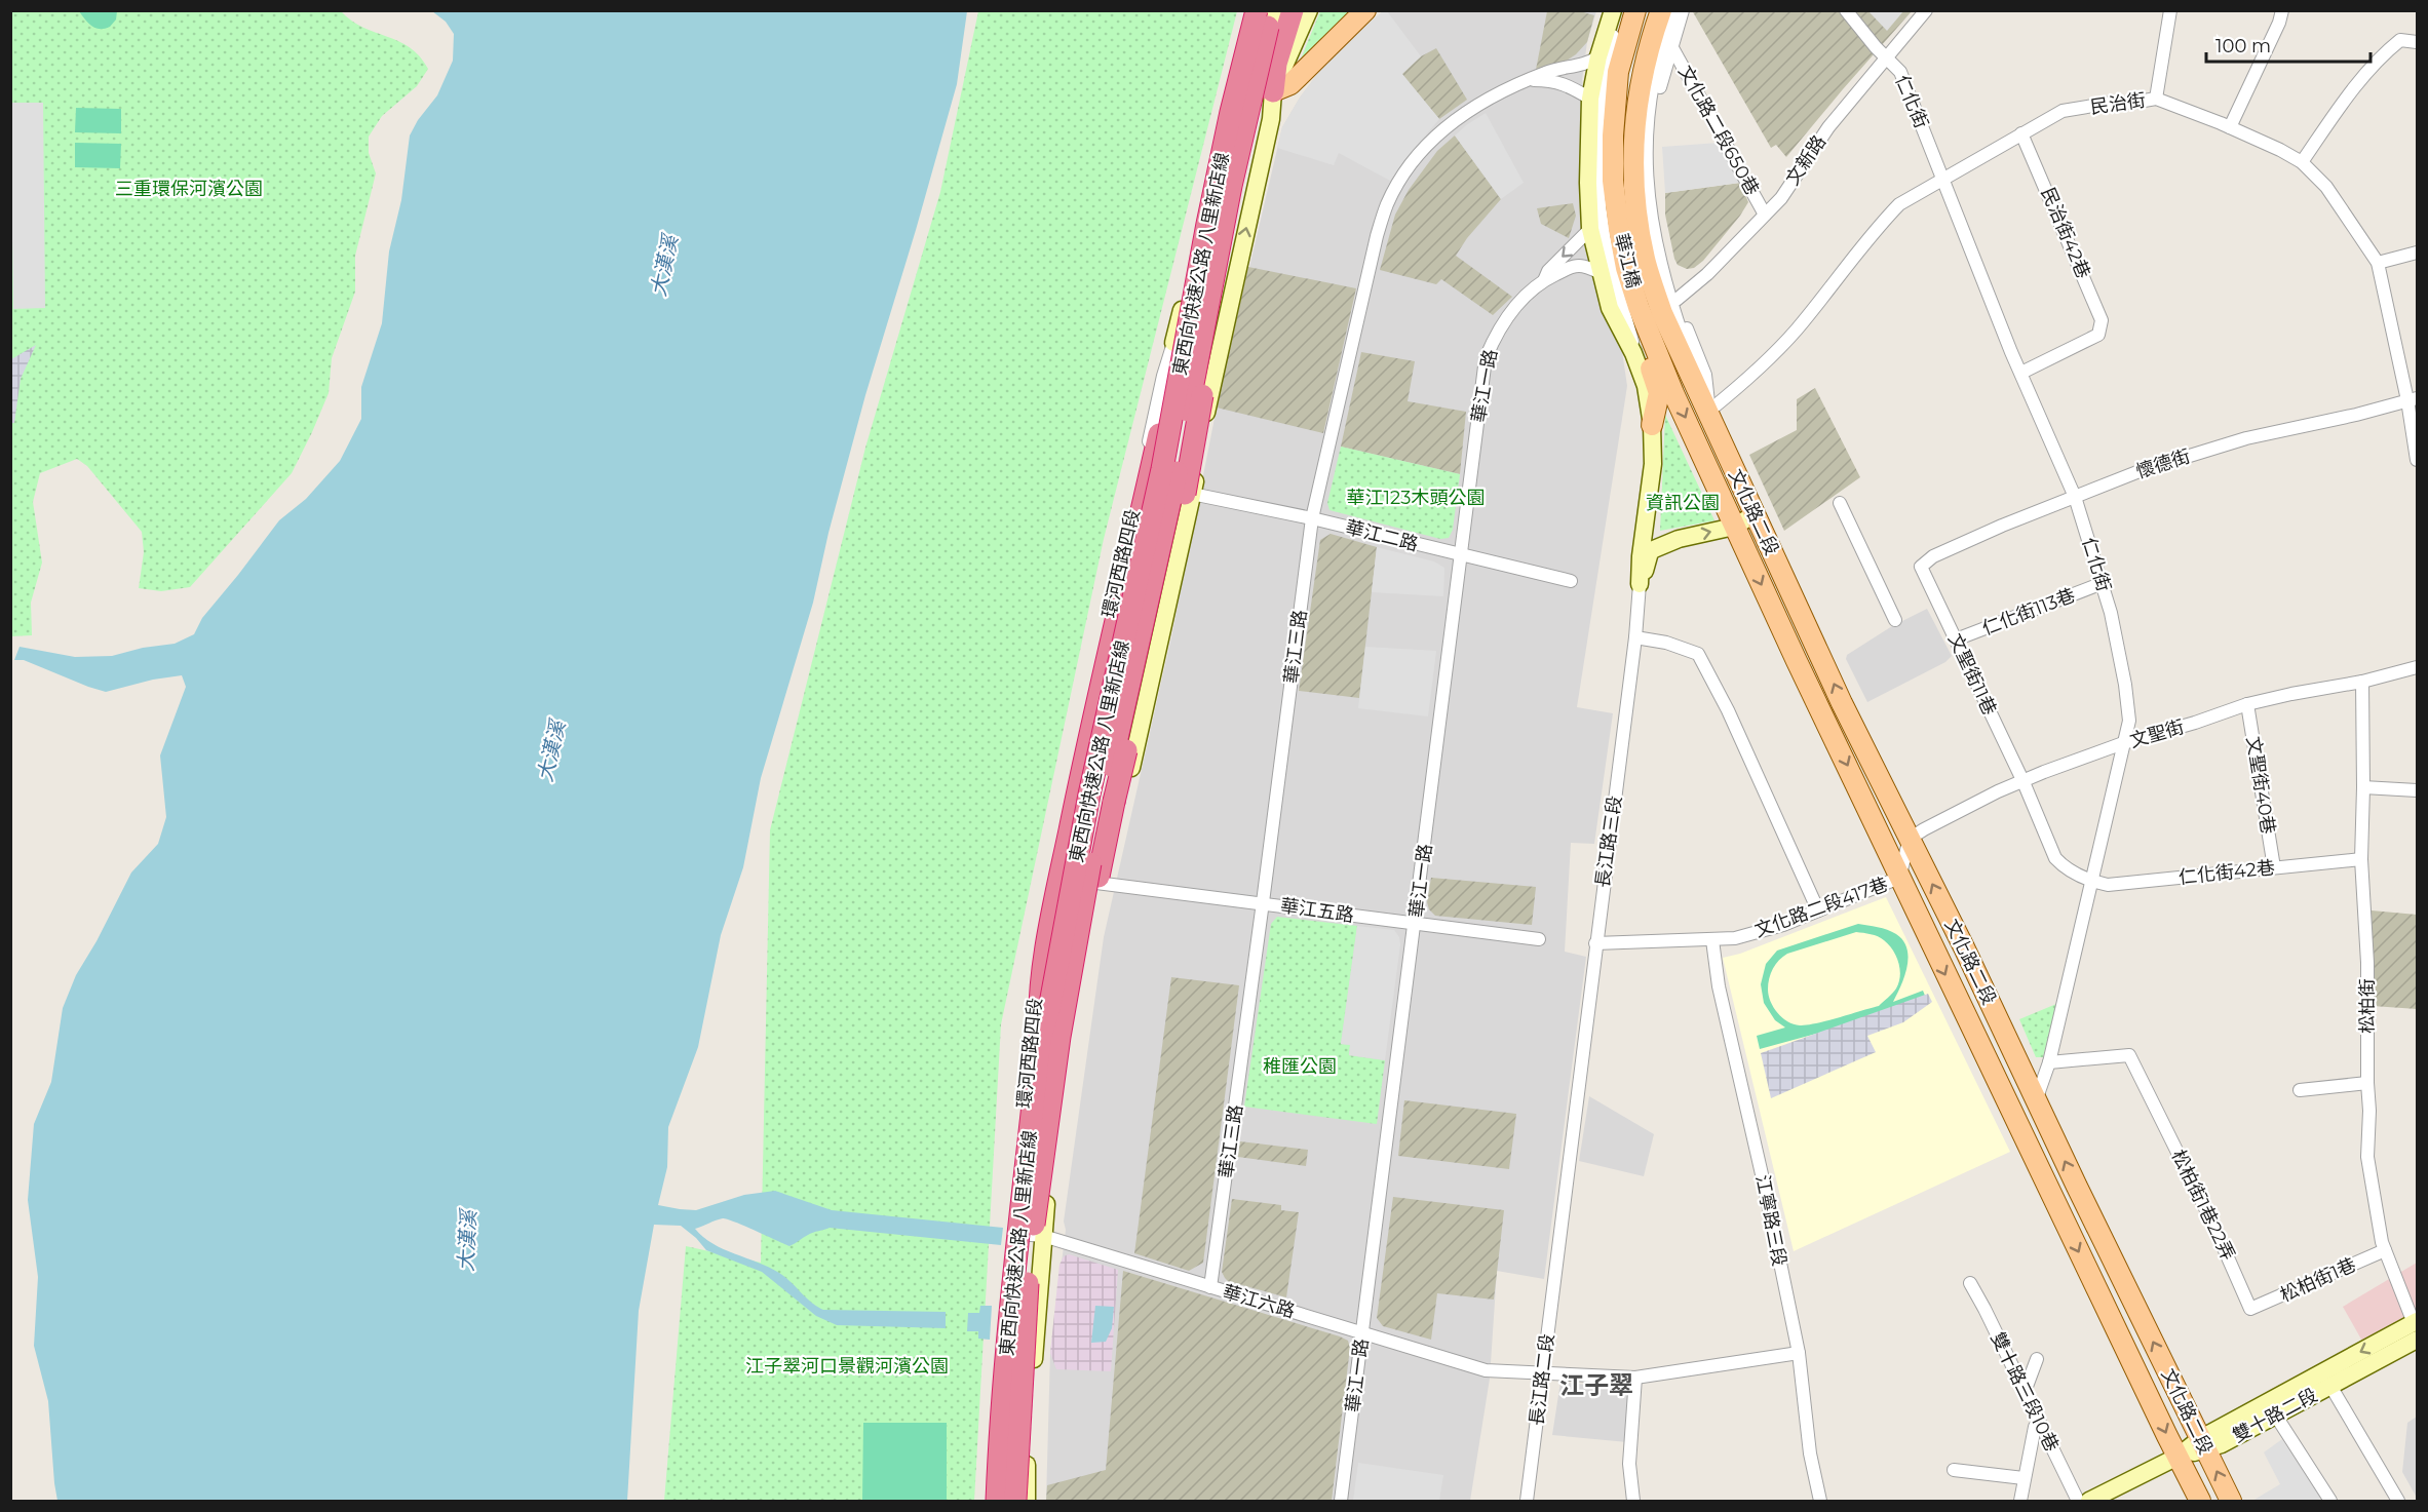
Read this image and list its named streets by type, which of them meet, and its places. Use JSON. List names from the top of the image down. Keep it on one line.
{"streets":{"highway":["東西向快速公路 八里新店線"],"main road":["華江橋","文化路二段","環河西路四段","長江路三段","雙十路二段"],"street":["仁化街","民治街","文化路二段650巷","文新路","民治街42巷","華江一路","懷德街","華江二路","仁化街113巷","華江三路","文聖街11巷","文聖街","文聖街40巷","仁化街42巷","文化路二段417巷","華江五路","松柏街","松柏街1巷22弄","江寧路三段","松柏街1巷","華江六路","長江路二段","雙十路三段10巷"]},"crossings":[["仁化街","民治街"],["仁化街","文新路"],["仁化街","民治街42巷"],["仁化街","懷德街"],["仁化街","文化路二段"],["仁化街","仁化街113巷"],["仁化街","文聖街11巷"],["仁化街","文聖街"],["仁化街","仁化街42巷"],["仁化街","松柏街1巷22弄"],["民治街","民治街42巷"],["民治街","懷德街"],["民治街","文化路二段"],["文化路二段650巷","文新路"],["文化路二段650巷","文化路二段"],["文新路","文化路二段"],["華江橋","文化路二段"],["東西向快速公路 八里新店線","環河西路四段"],["華江一路","華江二路"],["華江一路","華江五路"],["華江一路","華江六路"],["懷德街","文聖街11巷"],["文化路二段","文聖街"],["文化路二段","文化路二段417巷"],["文化路二段","雙十路二段"],["華江二路","環河西路四段"],["華江二路","華江三路"],["環河西路四段","華江五路"],["環河西路四段","華江六路"],["仁化街113巷","文聖街11巷"],["華江三路","華江五路"],["華江三路","華江六路"],["文聖街11巷","文聖街"],["文聖街11巷","仁化街42巷"],["文聖街","文聖街40巷"],["文聖街","松柏街"],["文聖街40巷","仁化街42巷"],["長江路三段","文化路二段417巷"],["長江路三段","長江路二段"],["仁化街42巷","松柏街"],["文化路二段417巷","江寧路三段"],["松柏街","松柏街1巷"],["松柏街","雙十路二段"],["松柏街1巷22弄","松柏街1巷"],["江寧路三段","華江六路"],["華江六路","長江路二段"]],"districts":["江子翠"],"water":["大漢溪"],"parks":["三重環保河濱公園","華江123木頭公園","資訊公園","稚匯公園","江子翠河口景觀河濱公園"],"scale_bar":"100 m"}
